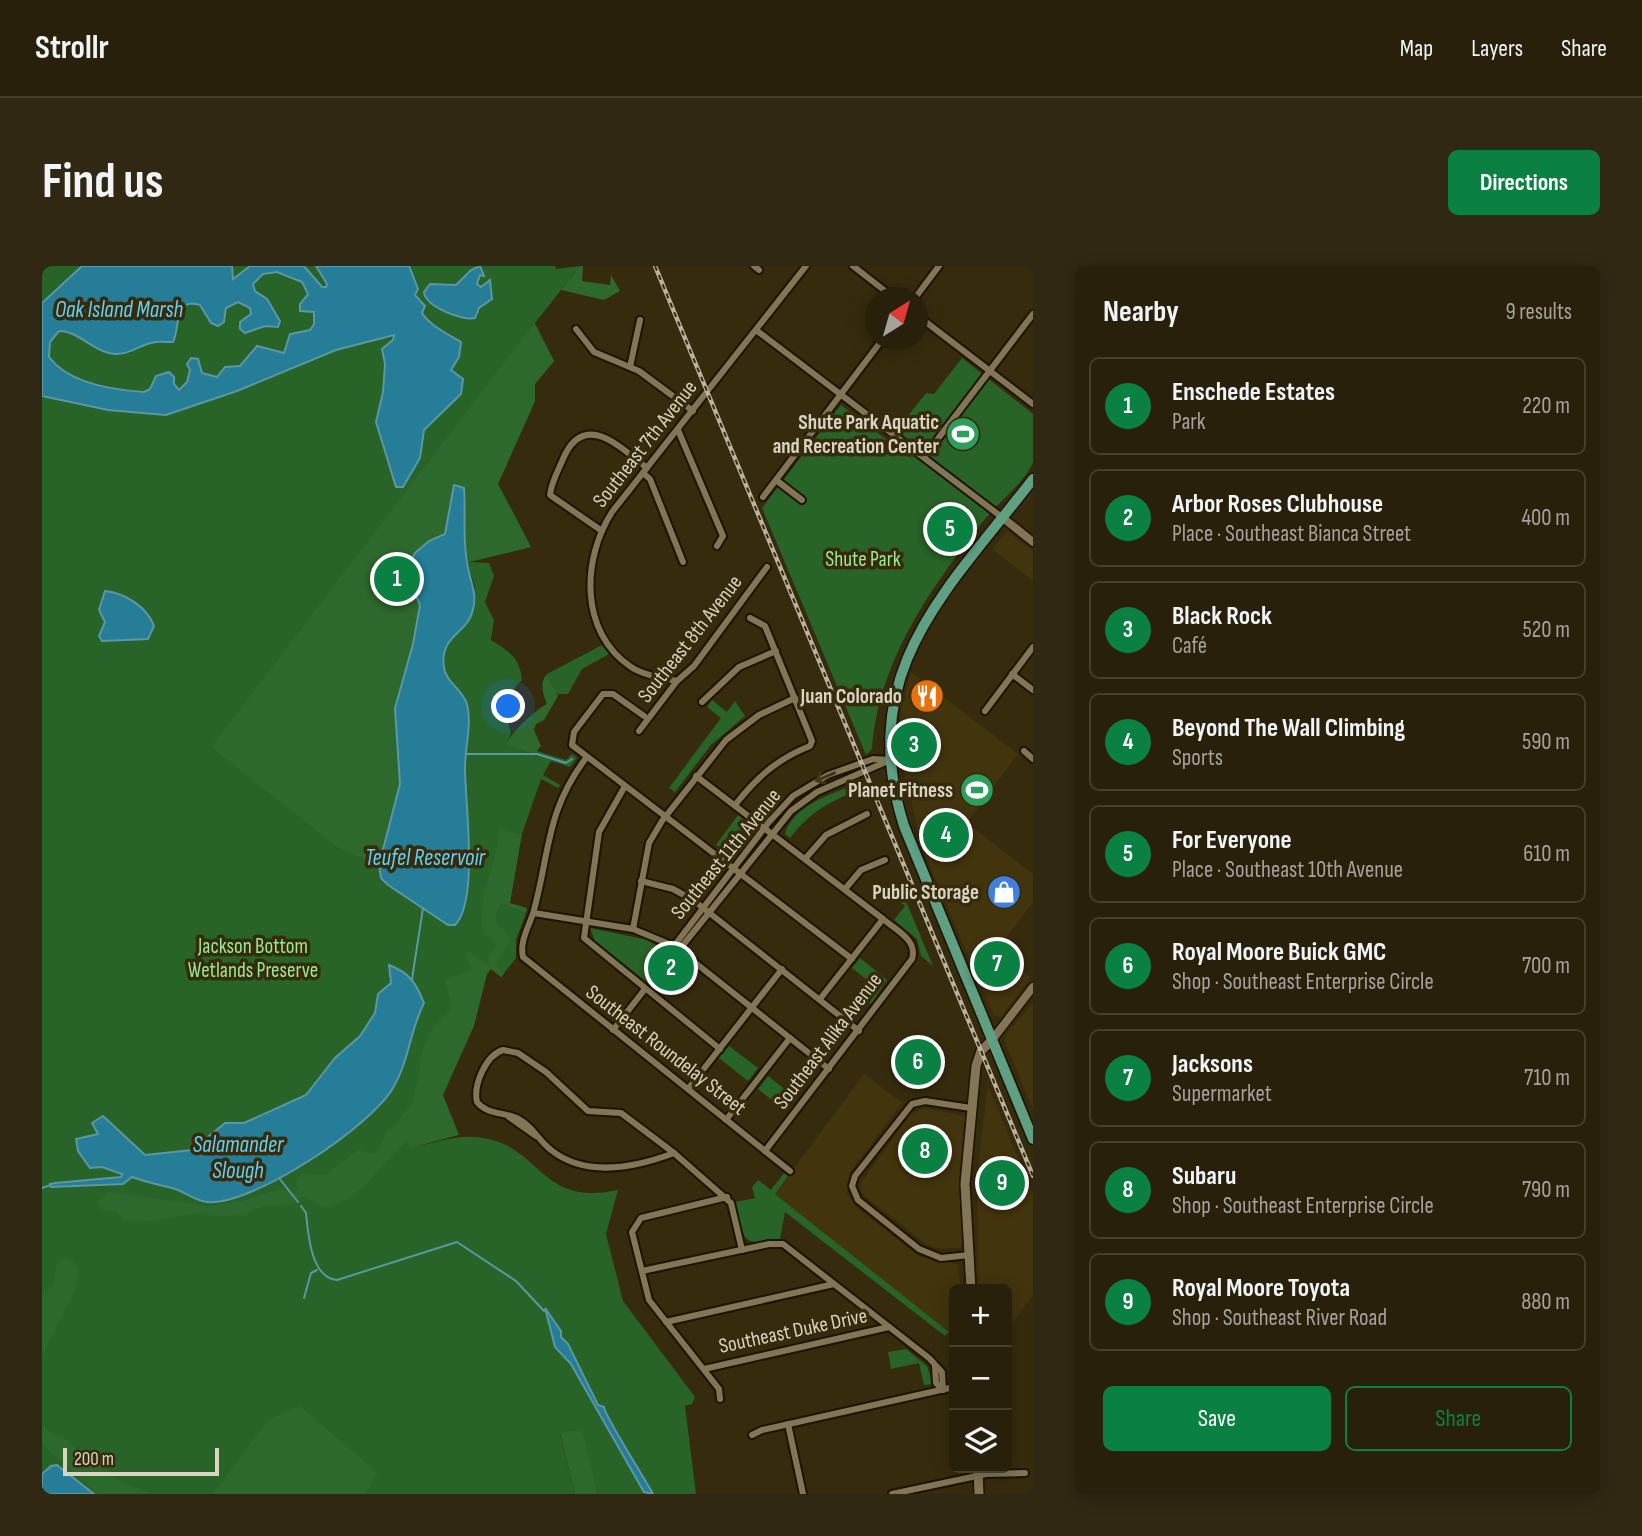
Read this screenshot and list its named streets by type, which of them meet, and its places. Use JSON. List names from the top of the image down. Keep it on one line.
{"streets":{"street":["Southeast 7th Avenue","Southeast 8th Avenue","Southeast 11th Avenue","Southeast Alika Avenue","Southeast Roundelay Street","Southeast Duke Drive"]},"crossings":[["Southeast 7th Avenue","Southeast 8th Avenue"],["Southeast Alika Avenue","Southeast Roundelay Street"]],"water":["Oak Island Marsh","Teufel Reservoir","Salamander Slough"],"parks":["Shute Park","Jackson Bottom Wetlands Preserve"],"places":{"sports":["Shute Park Aquatic and Recreation Center","Planet Fitness"],"restaurant":["Juan Colorado"],"shop":["Public Storage"]},"scale_bar":"200 m","north":"top right","page":{"header":"Strollr","nav":["Map","Layers","Share"],"buttons":["Directions",["Save","Share"]],"title":"Find us","heading":["Nearby","9 results"],"list":[{"mark":"1","name":"Enschede Estates","note":"Park","value":"220 m"},{"mark":"2","name":"Arbor Roses Clubhouse","note":"Place · Southeast Bianca Street","value":"400 m"},{"mark":"3","name":"Black Rock","note":"Café","value":"520 m"},{"mark":"4","name":"Beyond The Wall Climbing","note":"Sports","value":"590 m"},{"mark":"5","name":"For Everyone","note":"Place · Southeast 10th Avenue","value":"610 m"},{"mark":"6","name":"Royal Moore Buick GMC","note":"Shop · Southeast Enterprise Circle","value":"700 m"},{"mark":"7","name":"Jacksons","note":"Supermarket","value":"710 m"},{"mark":"8","name":"Subaru","note":"Shop · Southeast Enterprise Circle","value":"790 m"},{"mark":"9","name":"Royal Moore Toyota","note":"Shop · Southeast River Road","value":"880 m"}],"pins":["5","1","3","4","7","2","6","8","9"],"map_buttons":["+","−"],"scale":"200 m"}}
